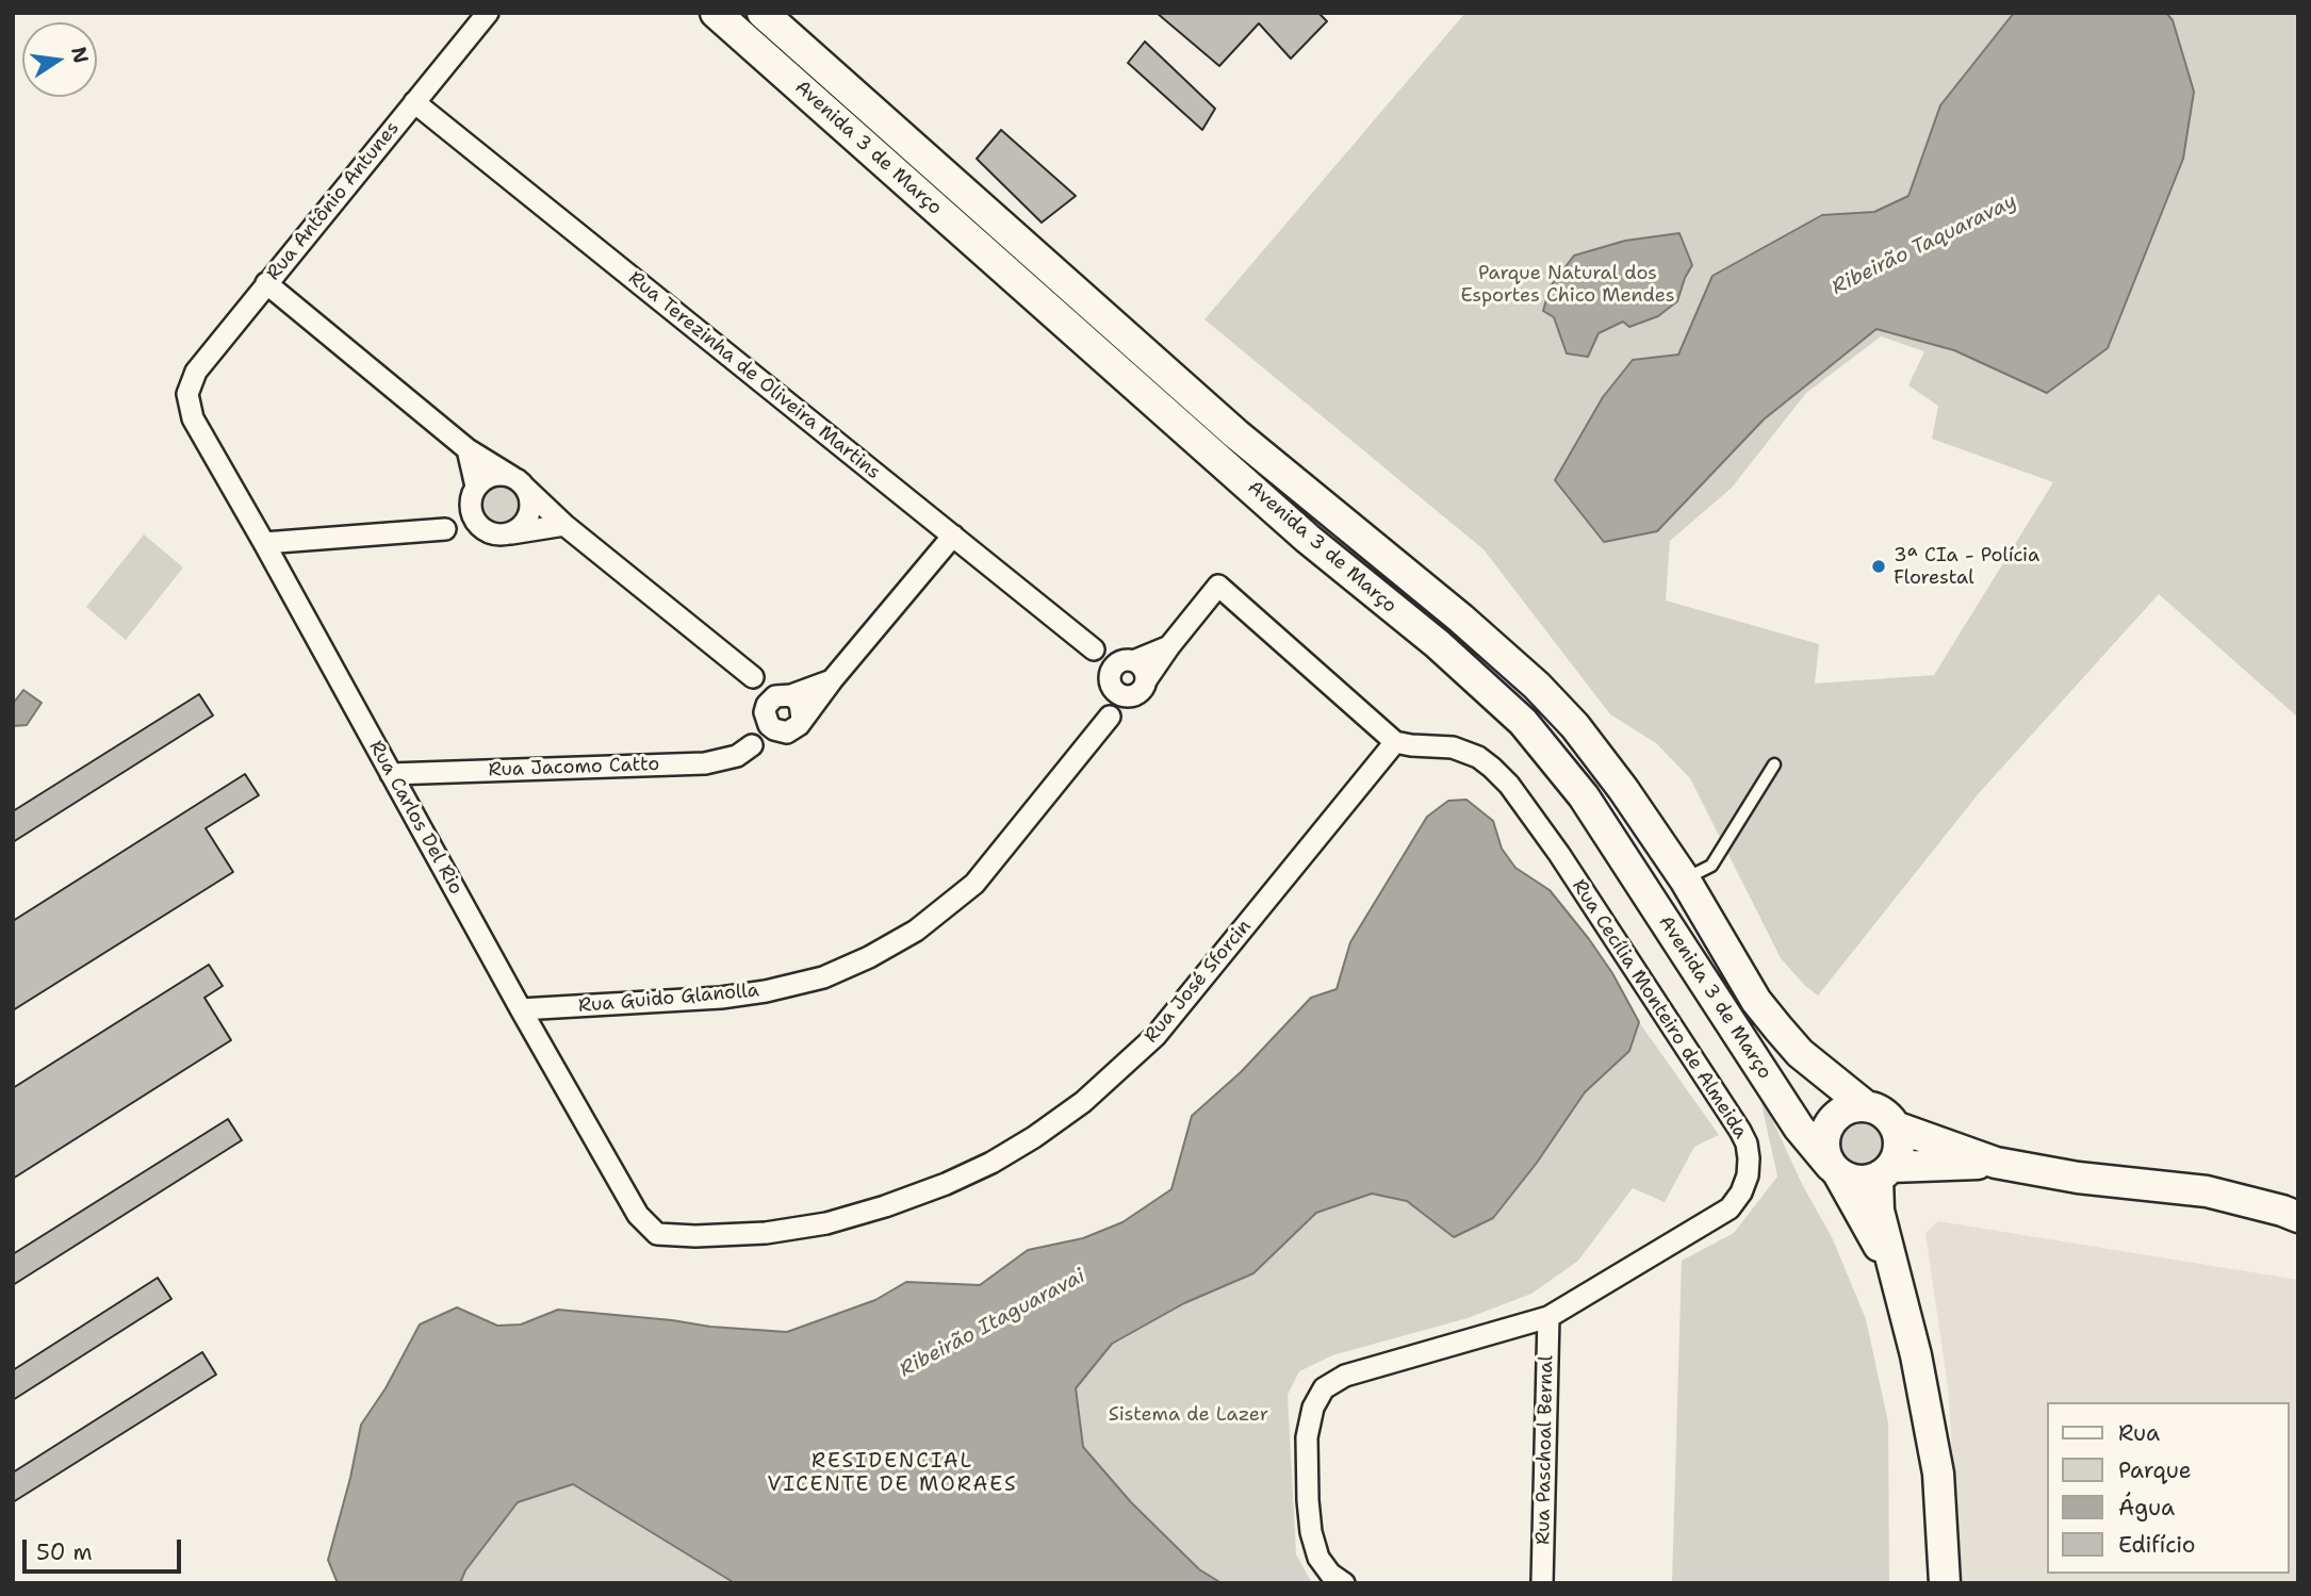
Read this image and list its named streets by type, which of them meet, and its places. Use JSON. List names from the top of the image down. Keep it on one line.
{"streets":{"main road":["Avenida 3 de Março"],"street":["Rua Antônio Antunes","Rua Terezinha de Oliveira Martins","Rua Jacomo Catto","Rua Carlos Del Rio","Rua José Sforcin","Rua Guido Glanolla","Rua Cecília Monteiro de Almeida","Rua Paschoal Bernal"]},"crossings":[["Rua Antônio Antunes","Rua Terezinha de Oliveira Martins"],["Rua Antônio Antunes","Rua Carlos Del Rio"],["Rua Terezinha de Oliveira Martins","Rua Guido Glanolla"],["Rua Jacomo Catto","Rua Carlos Del Rio"],["Rua Carlos Del Rio","Rua José Sforcin"],["Rua Carlos Del Rio","Rua Guido Glanolla"],["Rua José Sforcin","Rua Guido Glanolla"],["Rua José Sforcin","Rua Cecília Monteiro de Almeida"],["Rua Guido Glanolla","Rua Cecília Monteiro de Almeida"],["Rua Cecília Monteiro de Almeida","Rua Paschoal Bernal"]],"districts":["RESIDENCIAL VICENTE DE MORAES"],"water":["Ribeirão Taquaravay","Ribeirão Itaguaravai"],"parks":["Parque Natural dos Esportes Chico Mendes","Sistema de Lazer"],"places":["3ª CIa - Polícia Florestal"],"legend":["Rua","Parque","Água","Edifício"],"scale_bar":"50 m","north":"right"}
